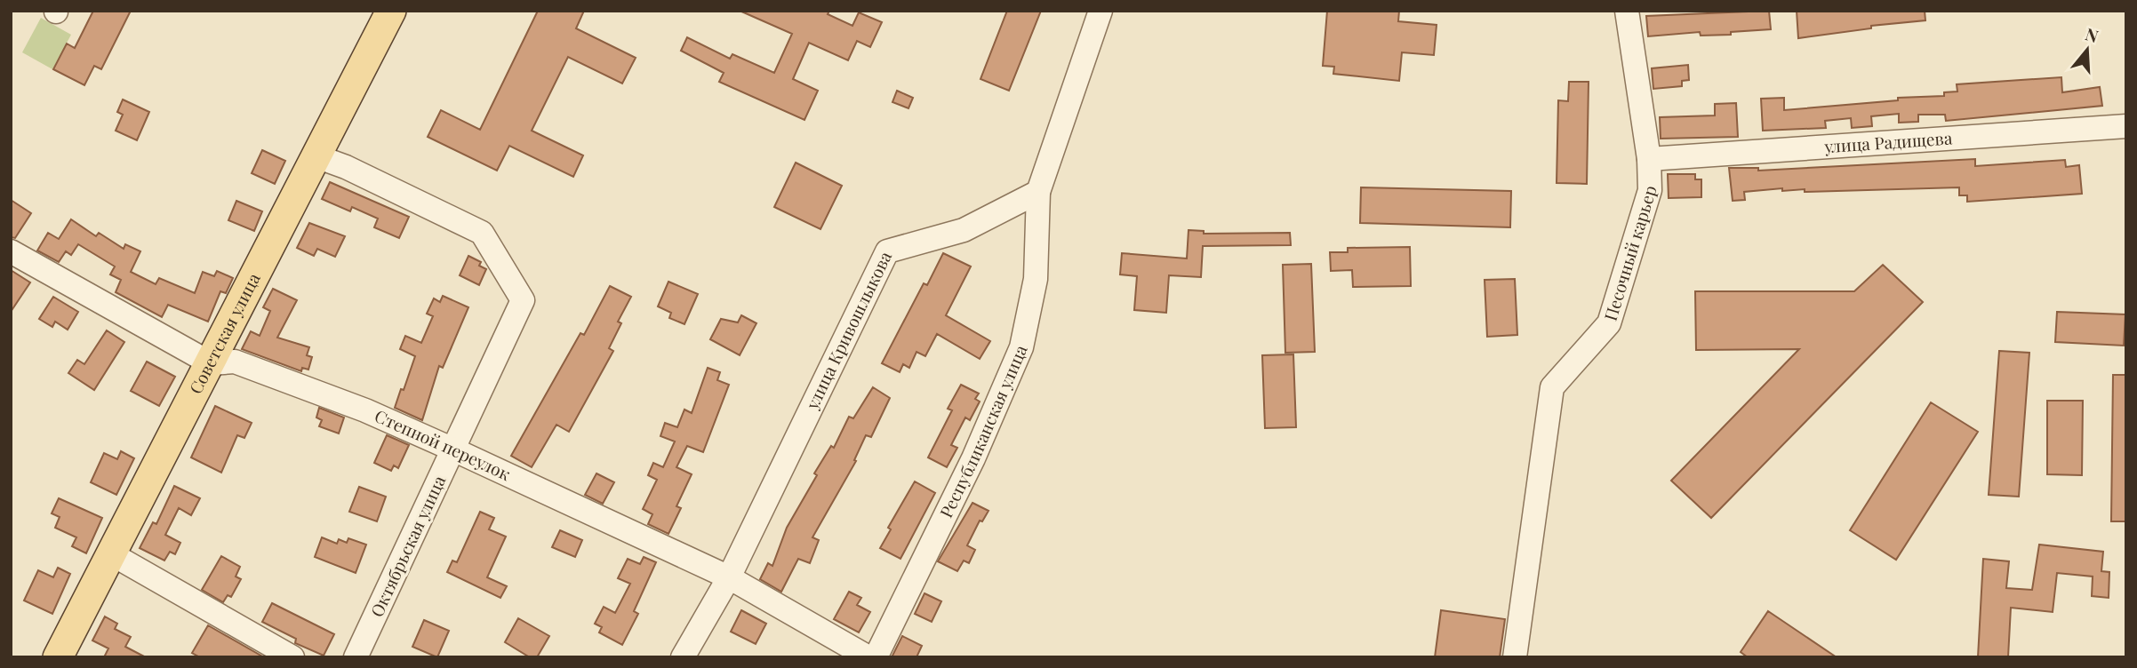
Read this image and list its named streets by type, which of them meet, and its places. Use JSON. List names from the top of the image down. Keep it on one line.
{"streets":{"main road":["Советская улица"],"street":["улица Радищева","Песочный карьер","улица Кривошлыкова","Республиканская улица","Степной переулок","Октябрьская улица"]},"crossings":[["улица Радищева","Песочный карьер"],["улица Кривошлыкова","Республиканская улица"],["улица Кривошлыкова","Степной переулок"],["Советская улица","Степной переулок"],["Советская улица","Октябрьская улица"],["Степной переулок","Октябрьская улица"]],"north":"top"}
